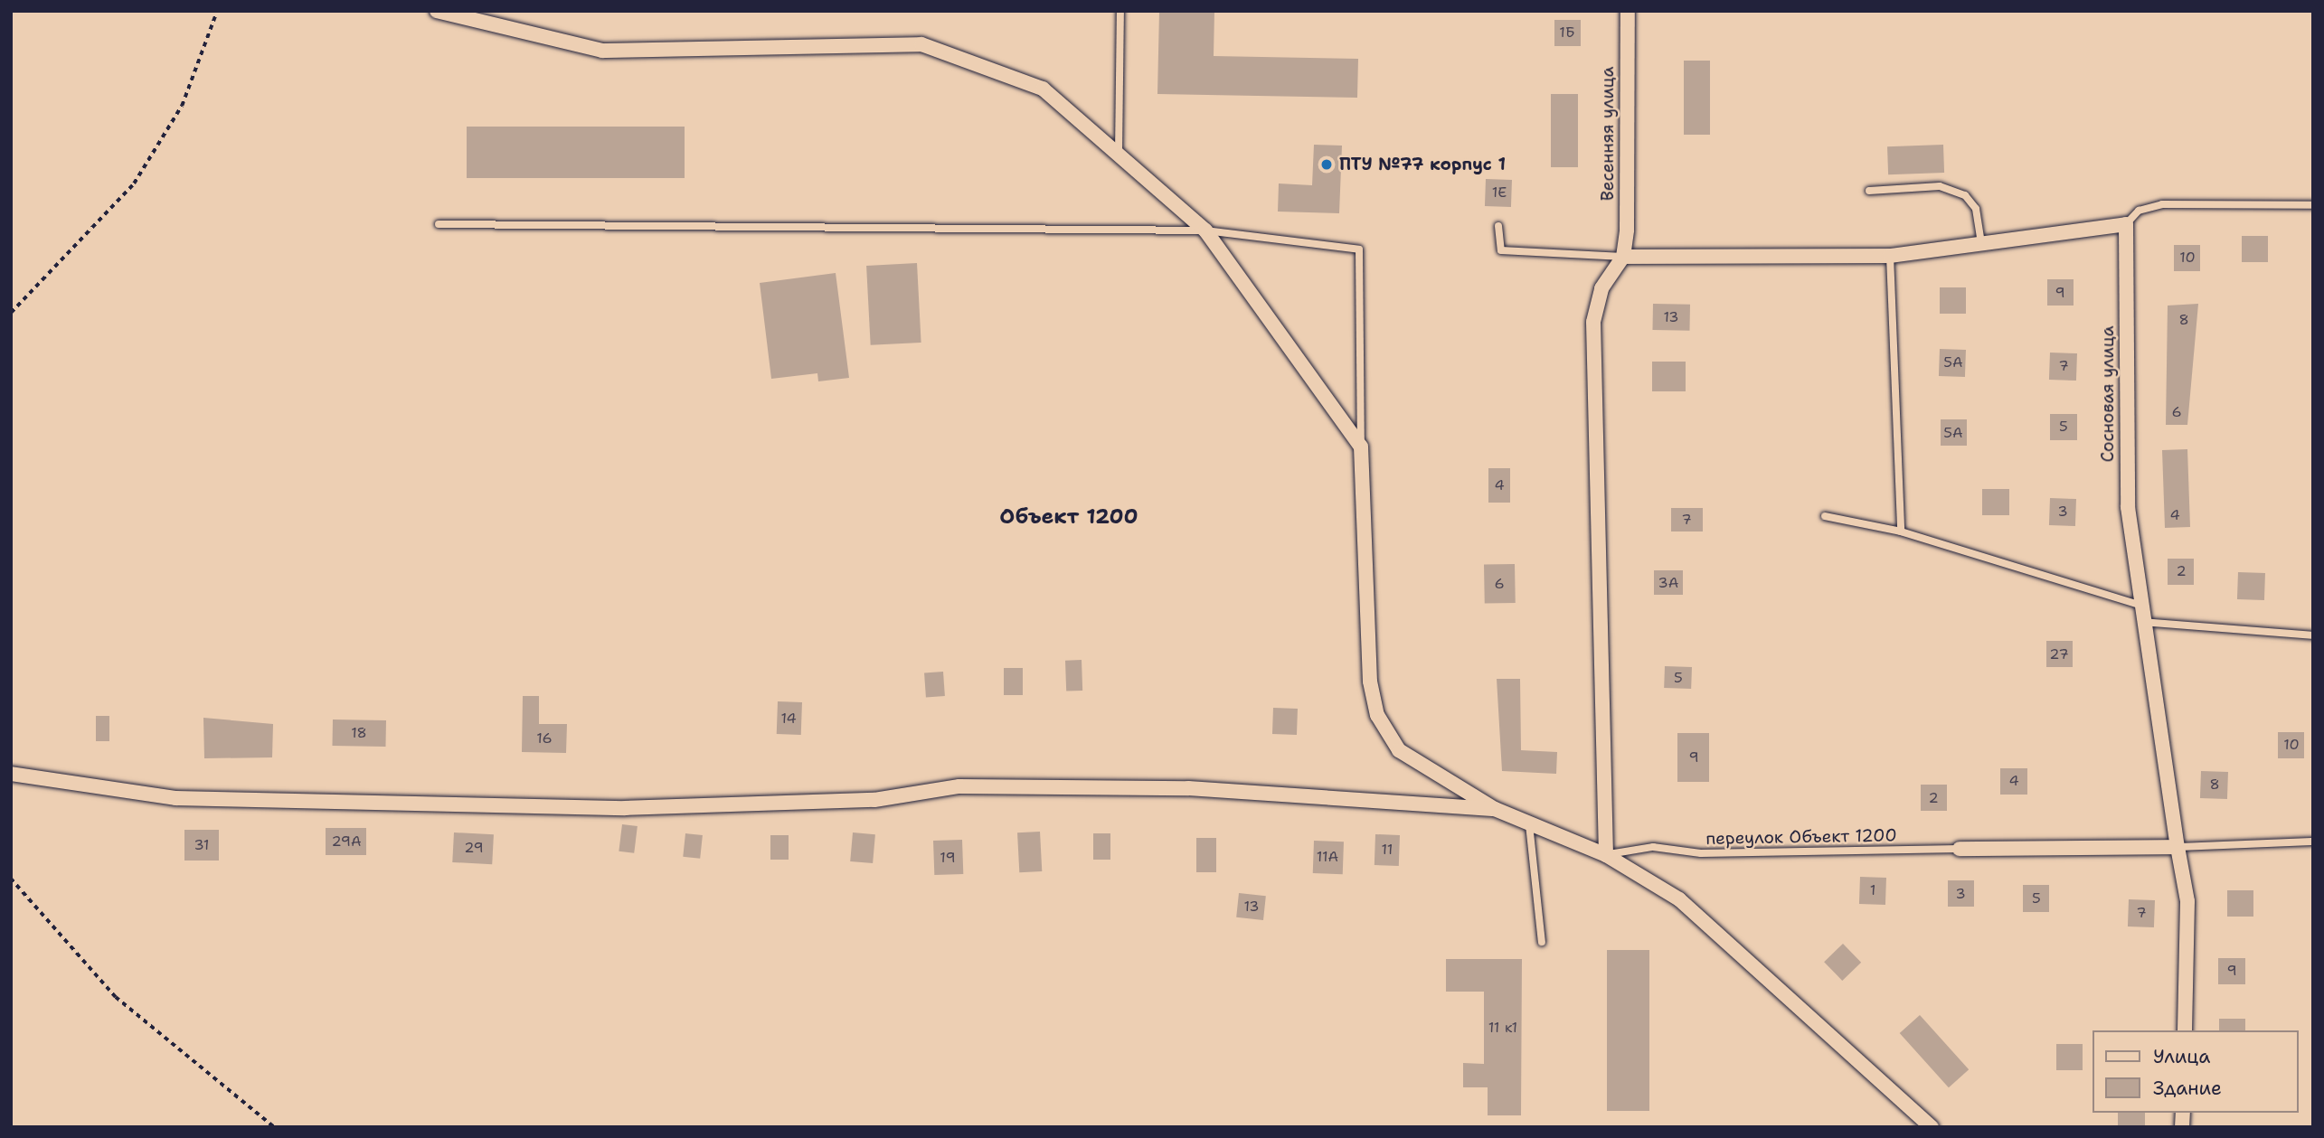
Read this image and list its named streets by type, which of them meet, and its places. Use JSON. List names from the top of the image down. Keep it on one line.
{"streets":{"street":["Весенняя улица","Сосновая улица"],"lane":["переулок Объект 1200"]},"districts":["Объект 1200"],"places":["ПТУ №77 корпус 1"],"house_numbers":["1Б","1Е","10","9","13","8","5А","7","6","5","5А","4","3","4","7","2","3А","6","27","5","14","18","16","10","9","4","8","2","29А","31","29","11","11А","19","1","3","5","13","7","9","11 к1"],"legend":["Улица","Здание"]}
